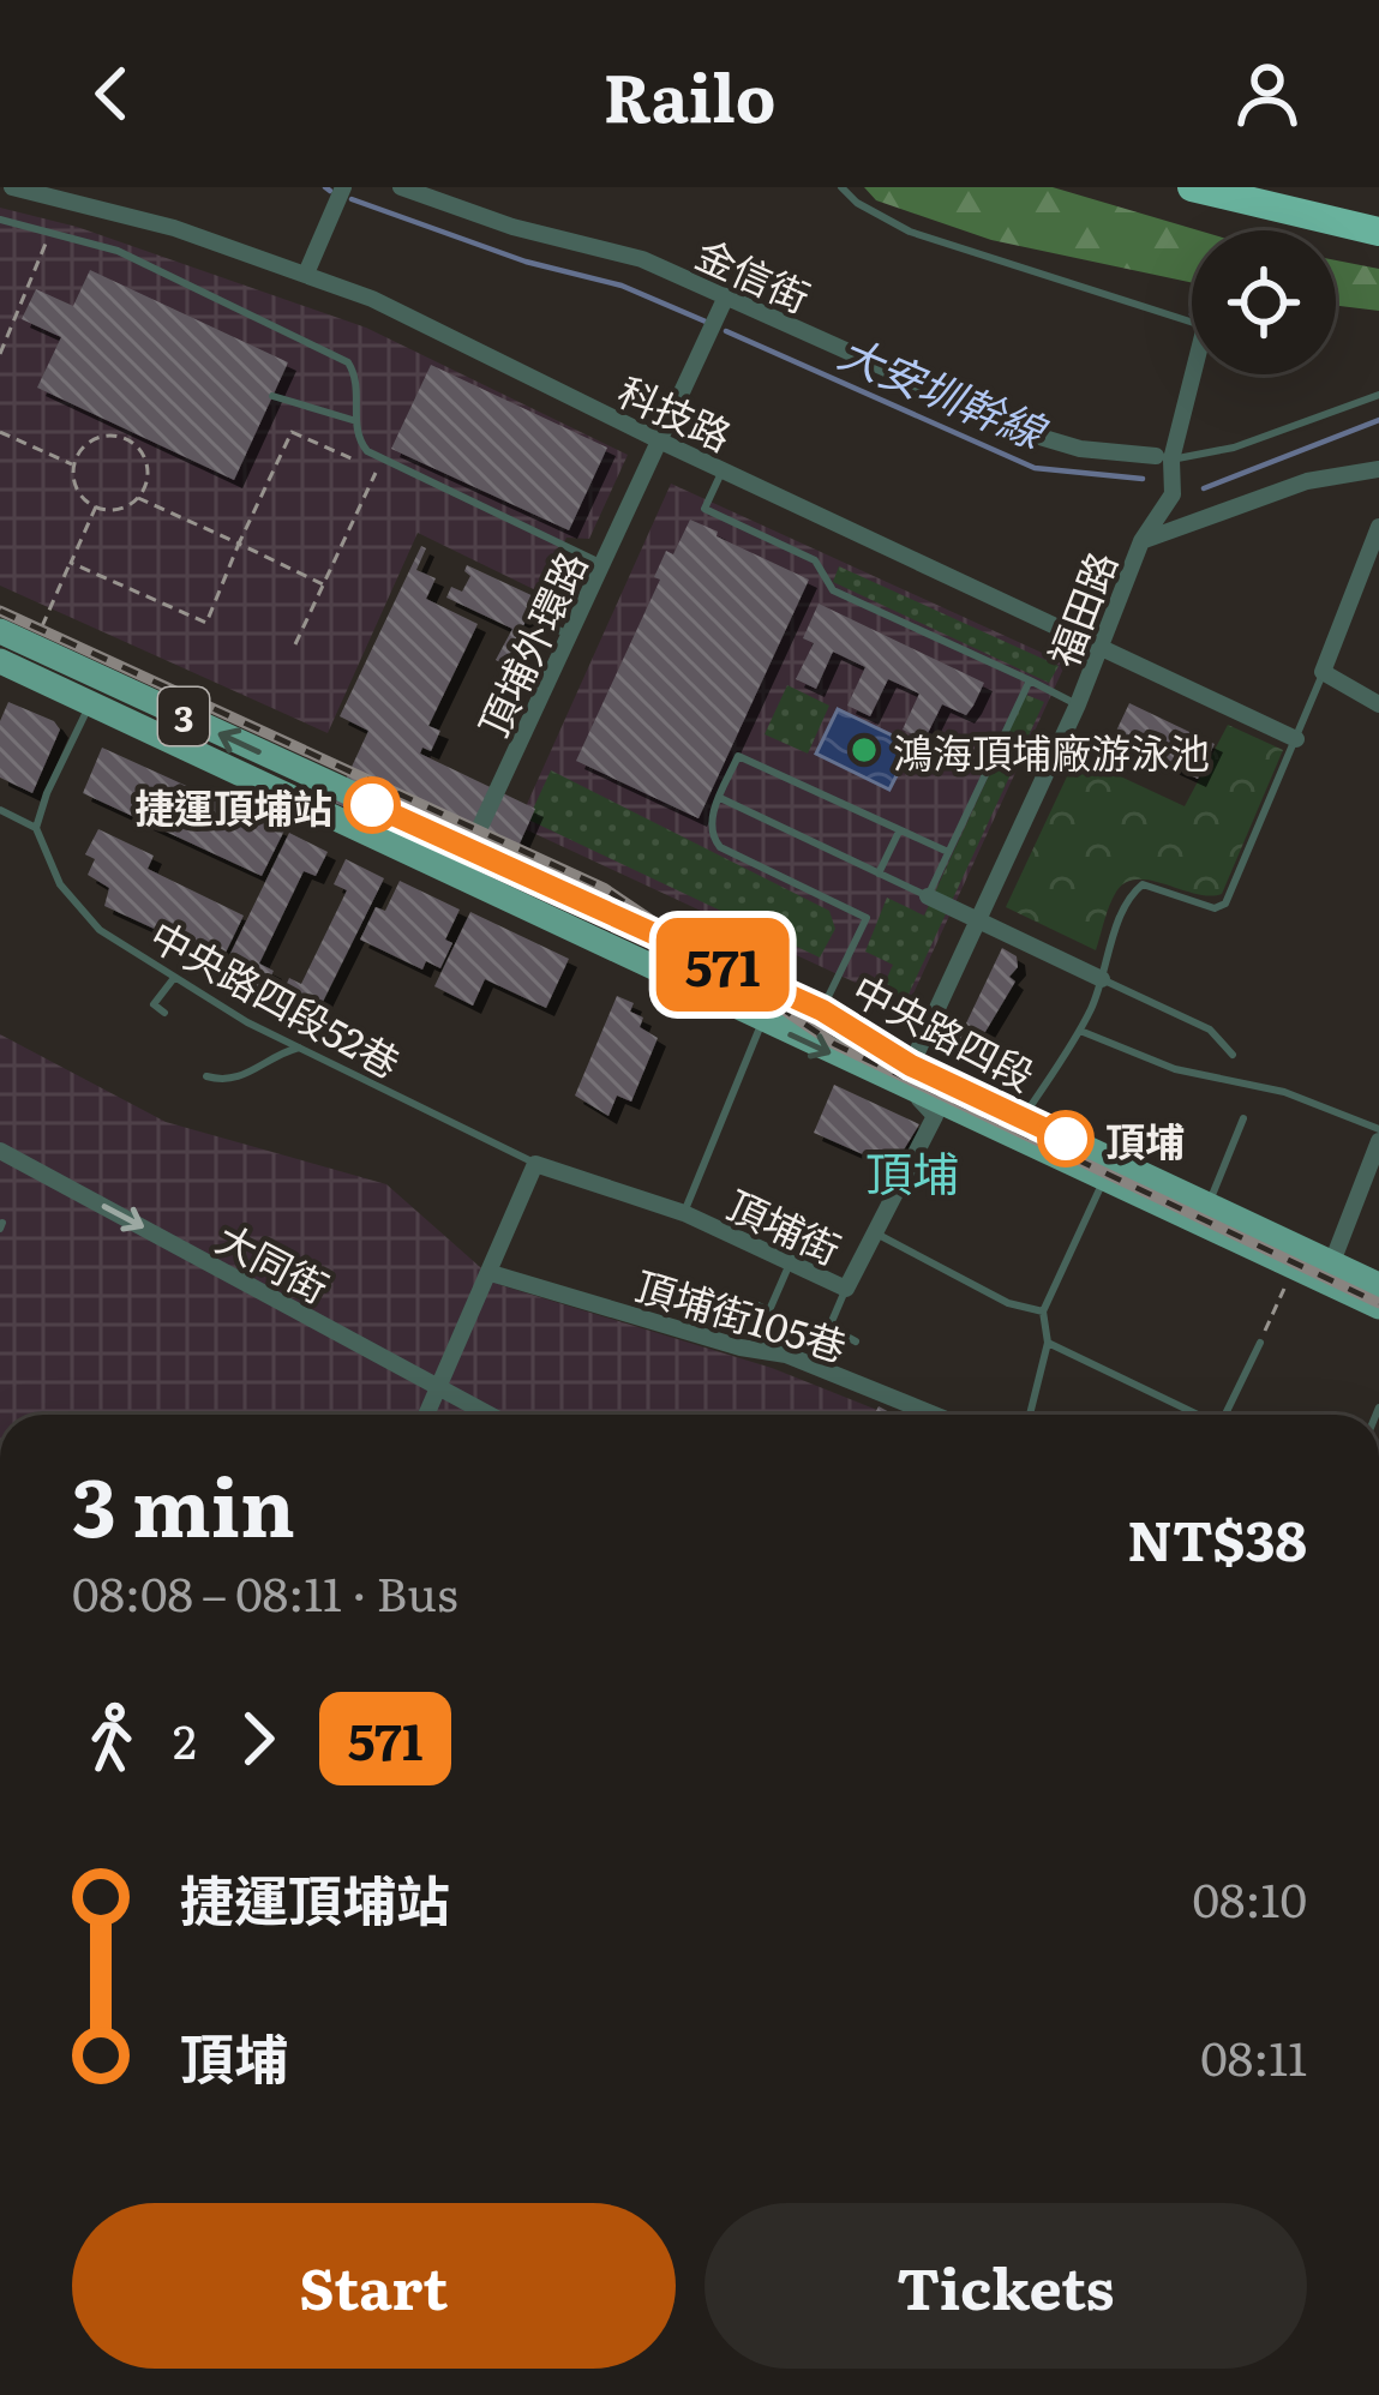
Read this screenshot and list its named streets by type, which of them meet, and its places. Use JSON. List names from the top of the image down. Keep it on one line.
{"streets":{"main road":["3","中央路四段"],"street":["金信街","科技路","福田路","頂埔外環路","頂埔街","大同街","頂埔街105巷"],"lane":["中央路四段52巷"]},"crossings":[["金信街","頂埔外環路"],["科技路","福田路"],["科技路","頂埔外環路"],["福田路","中央路四段"],["頂埔外環路","中央路四段"],["中央路四段52巷","頂埔街"]],"one_way":["大同街"],"districts":["頂埔"],"water":["大安圳幹線"],"places":["鴻海頂埔廠游泳池","捷運頂埔站","頂埔"],"lines":["bus line 571"],"page":{"header":"Railo","on_map":"571","heading":["3 min","08:08 – 08:11 · Bus","NT$38"],"legs":["2","571"],"list":[{"name":"捷運頂埔站","value":"08:10"},{"name":"頂埔","value":"08:11"}],"buttons":["Start","Tickets"]}}
